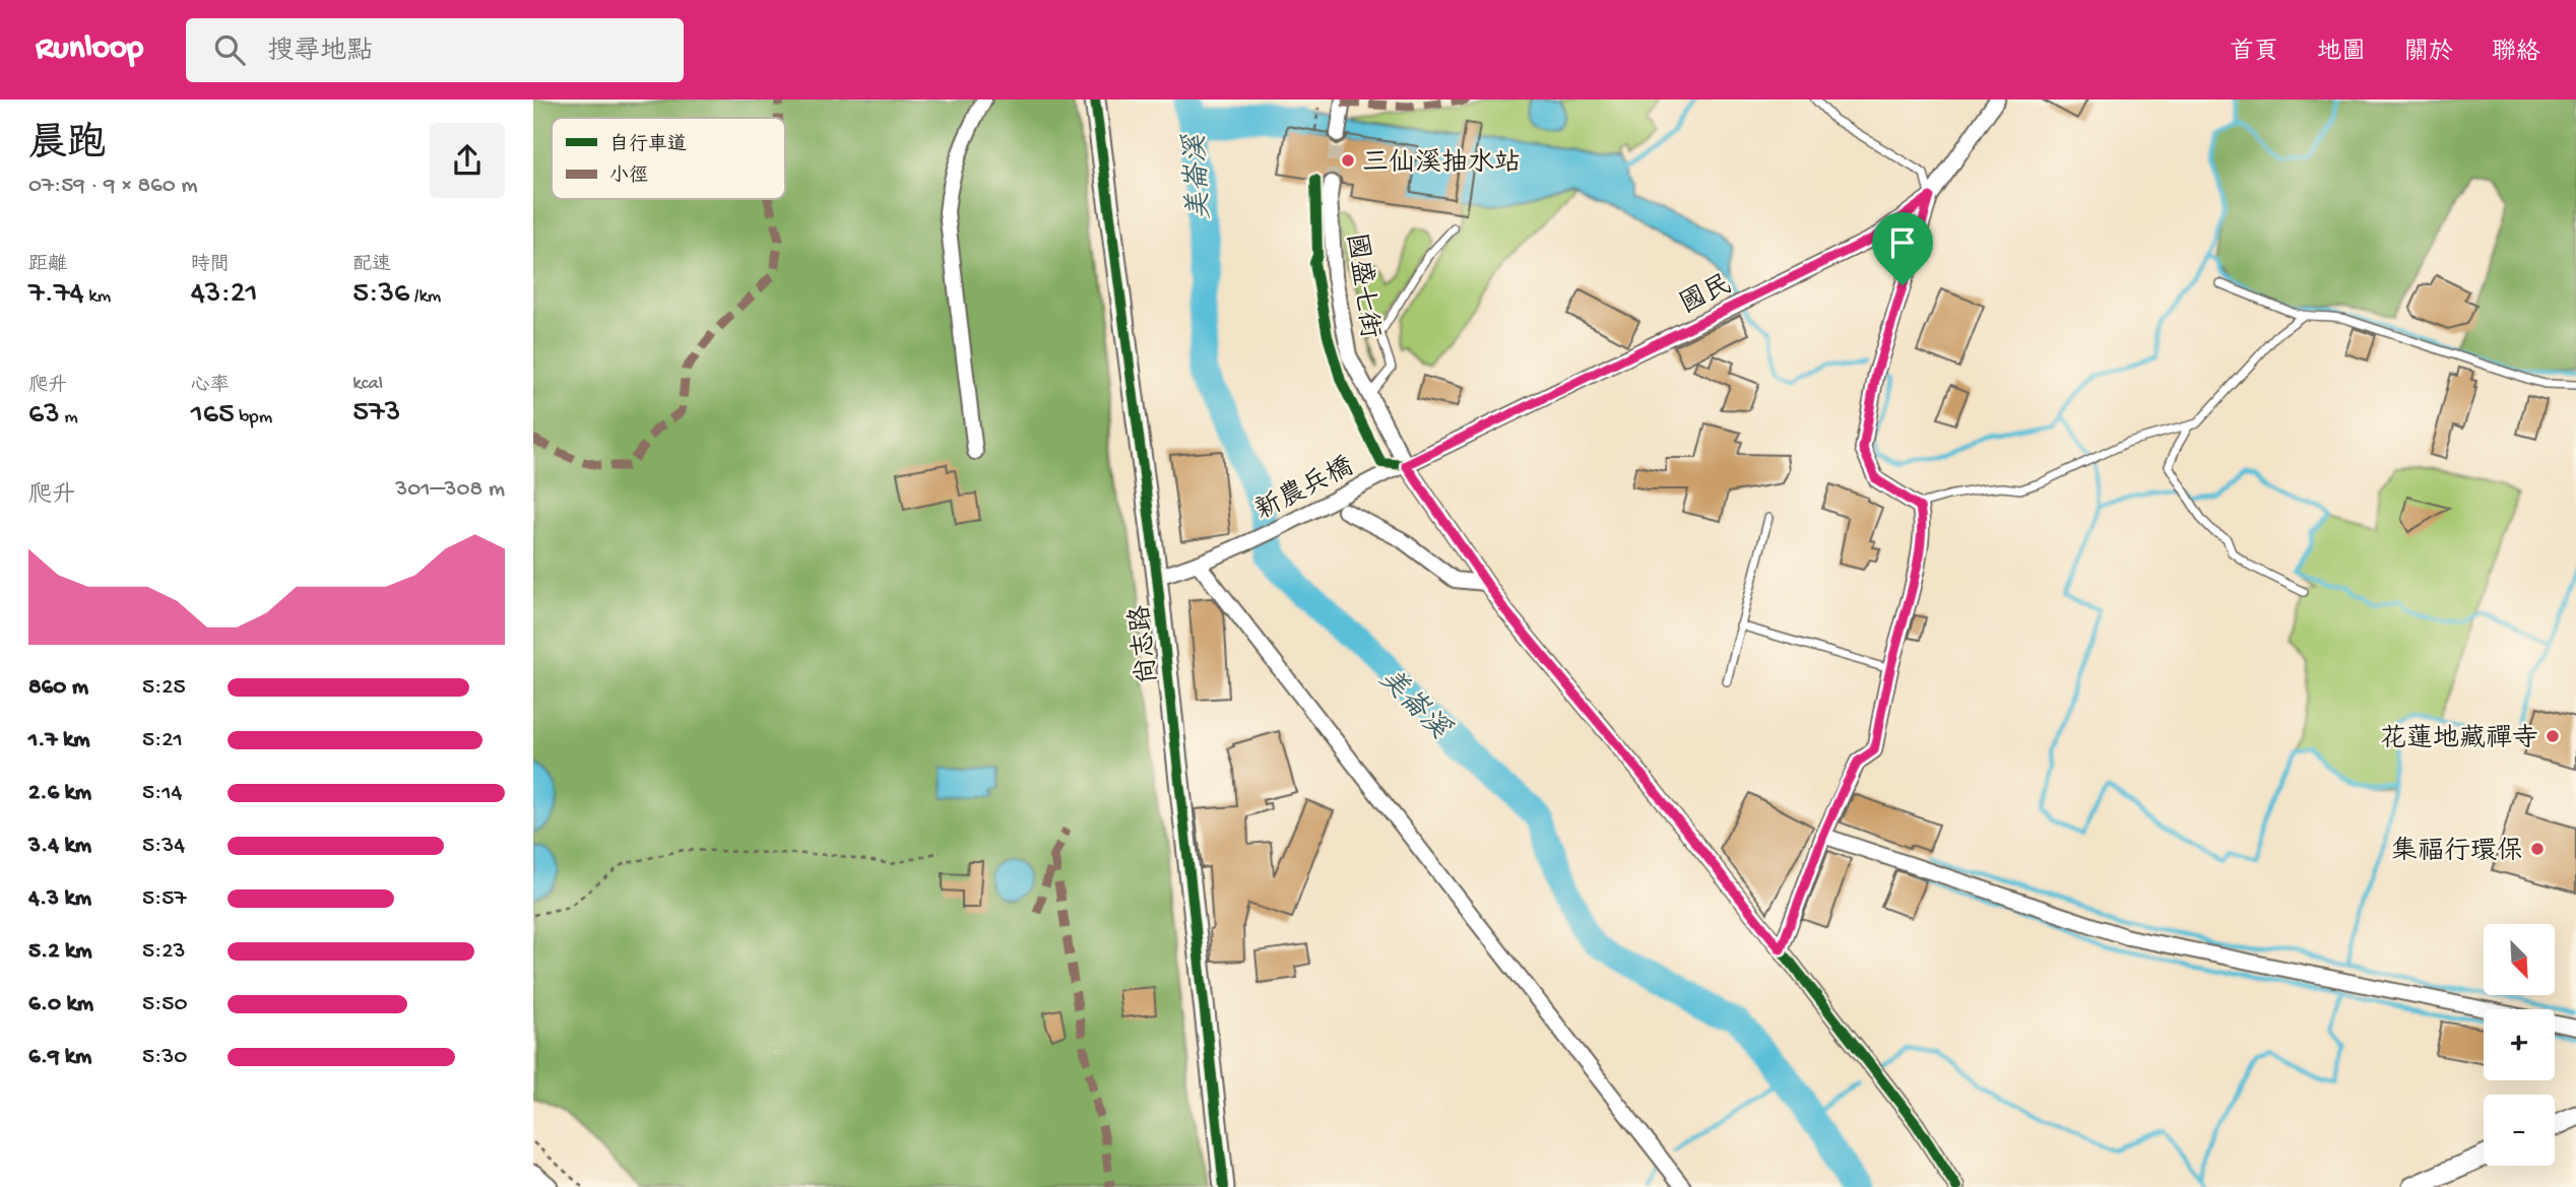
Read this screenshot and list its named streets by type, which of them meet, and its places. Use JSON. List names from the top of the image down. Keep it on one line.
{"streets":{"street":["國盛七街","國民","新農兵橋","尚志路"]},"crossings":[["國盛七街","國民"],["國民","新農兵橋"],["新農兵橋","尚志路"]],"water":["美崙溪"],"places":["三仙溪抽水站","花蓮地藏禪寺","集福行環保"],"legend":["自行車道","小徑"],"north":"bottom right","page":{"header":"Runloop","search":"搜尋地點","nav":["首頁","地圖","關於","聯絡"],"heading":["晨跑","07:59 · 9 × 860 m"],"stats":[["距離","7.74 km"],["時間","43:21"],["配速","5:36 /km"],["爬升","63 m"],["心率","165 bpm"],["kcal","573"]],"chart":["爬升","301–308 m"],"list":[{"name":"860 m","note":"5:25"},{"name":"1.7 km","note":"5:21"},{"name":"2.6 km","note":"5:14"},{"name":"3.4 km","note":"5:34"},{"name":"4.3 km","note":"5:57"},{"name":"5.2 km","note":"5:23"},{"name":"6.0 km","note":"5:50"},{"name":"6.9 km","note":"5:30"}],"map_buttons":["+","−"]}}
